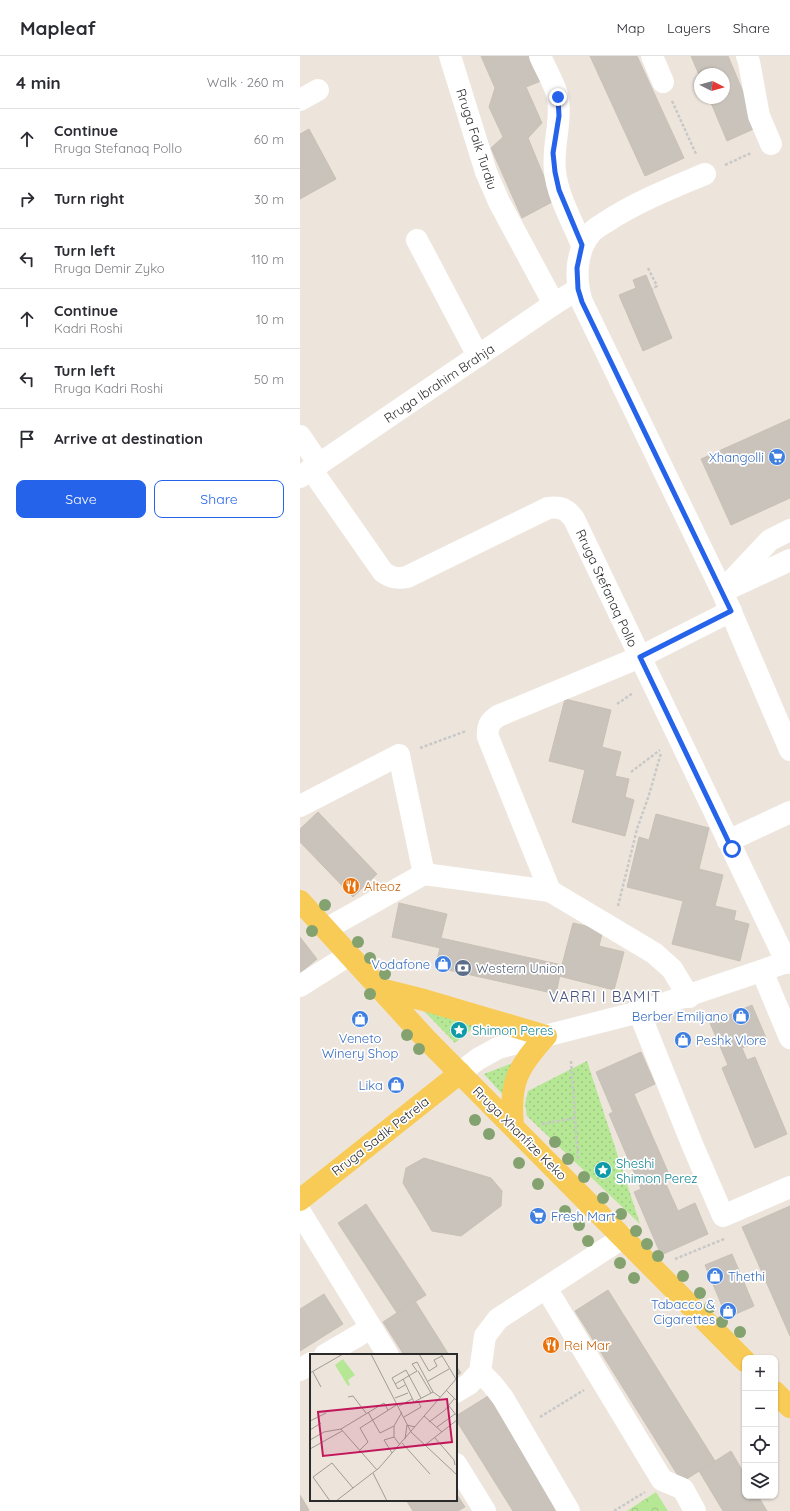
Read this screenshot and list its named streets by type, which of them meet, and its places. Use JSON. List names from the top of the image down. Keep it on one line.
{"streets":{"main road":["Rruga Xhanfize Keko","Rruga Sadik Petrela"],"street":["Rruga Faik Turdiu","Rruga Ibrahim Brahja","Rruga Stefanaq Pollo"]},"crossings":[["Rruga Faik Turdiu","Rruga Ibrahim Brahja"],["Rruga Ibrahim Brahja","Rruga Stefanaq Pollo"],["Rruga Xhanfize Keko","Rruga Sadik Petrela"]],"districts":["VARRI I BAMIT"],"places":{"supermarket":["Xhangolli","Fresh Mart"],"restaurant":["Alteoz","Rei Mar"],"shop":["Vodafone","Berber Emiljano","Veneto Winery Shop","Peshk Vlore","Lika","Thethi","Tabacco & Cigarettes"],"bank":["Western Union"],"place":["Shimon Peres","Sheshi Shimon Perez"]},"north":"right","page":{"header":"Mapleaf","nav":["Map","Layers","Share"],"heading":["4 min","Walk · 260 m"],"list":[["Continue","Rruga Stefanaq Pollo","60 m"],["Turn right","30 m"],["Turn left","Rruga Demir Zyko","110 m"],["Continue","Kadri Roshi","10 m"],["Turn left","Rruga Kadri Roshi","50 m"],"Arrive at destination"],"buttons":["Save","Share"],"map_buttons":["+","−"]}}
